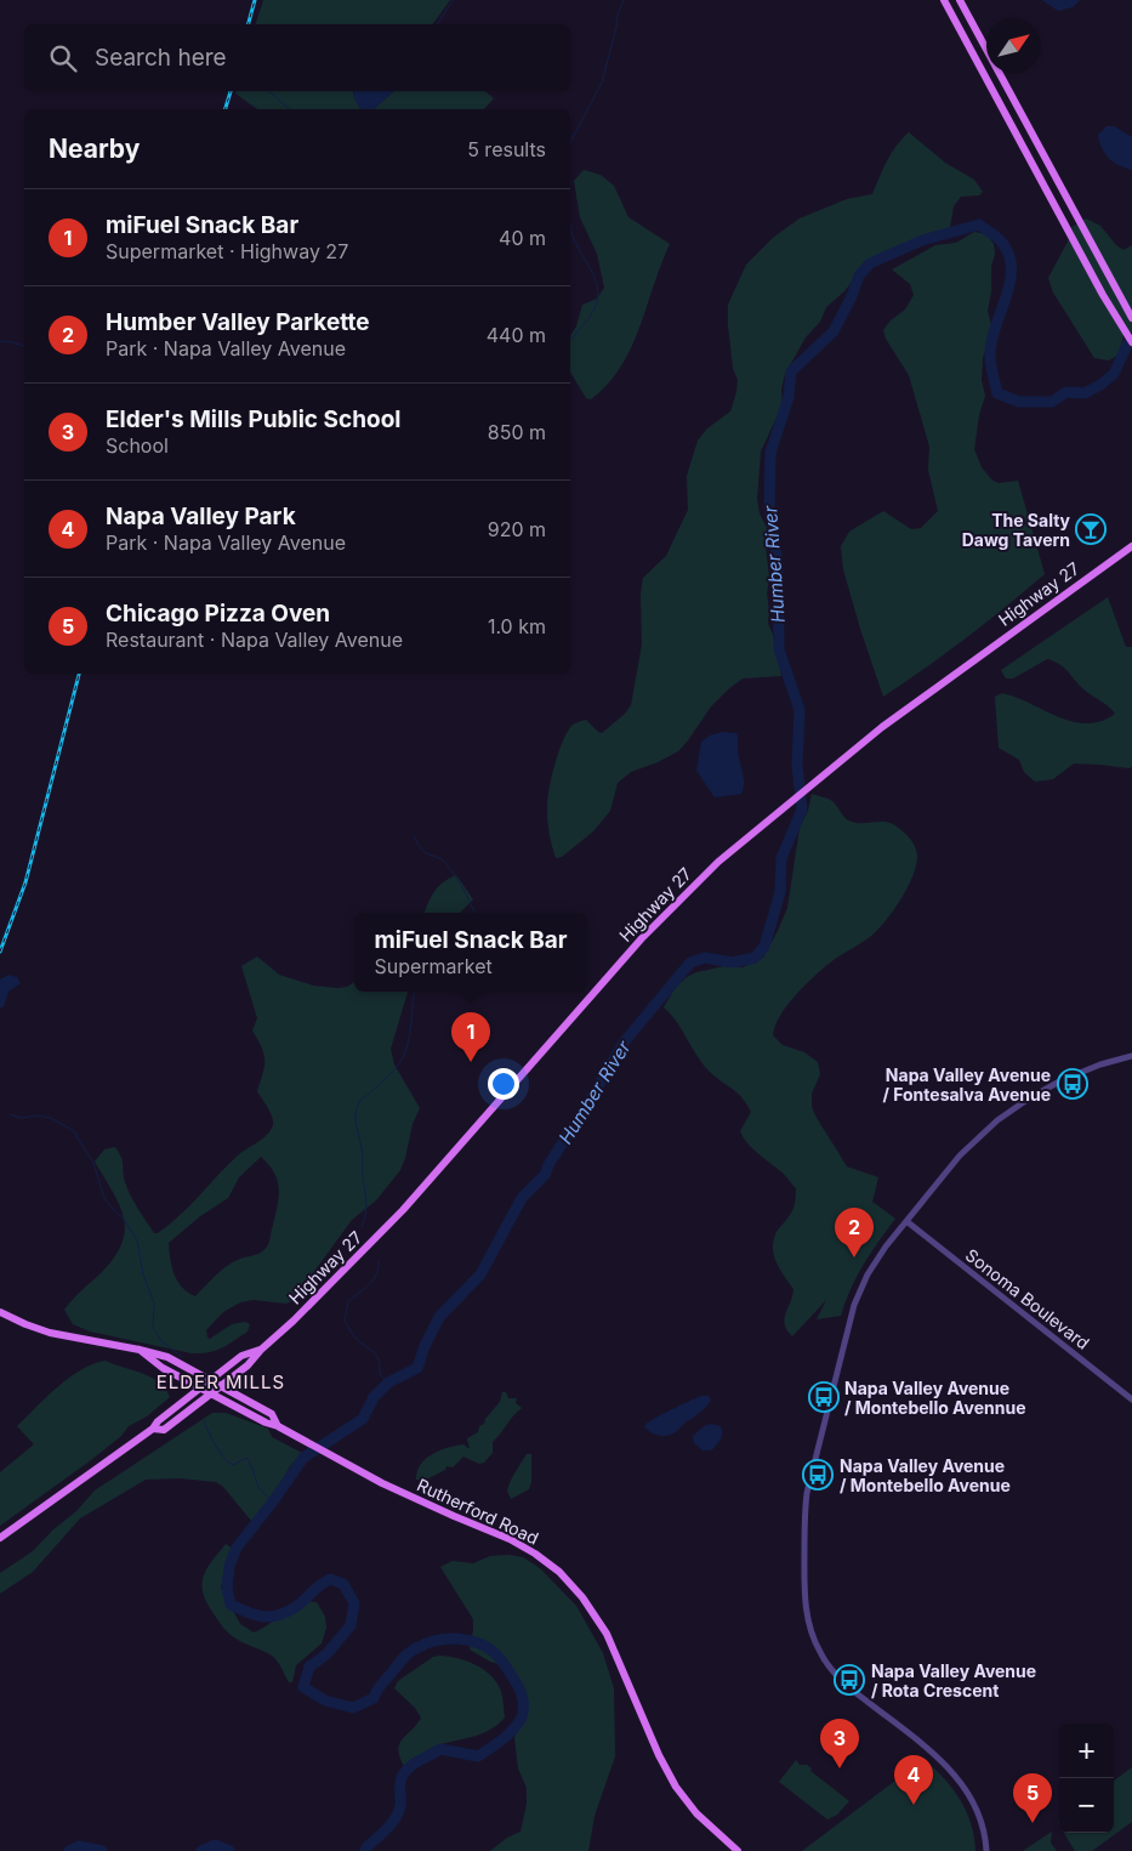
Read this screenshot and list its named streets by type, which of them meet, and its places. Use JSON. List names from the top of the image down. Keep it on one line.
{"streets":{"main road":["Highway 27","Rutherford Road"],"street":["Sonoma Boulevard"]},"crossings":[["Highway 27","Rutherford Road"]],"districts":["ELDER MILLS"],"water":["Humber River"],"places":{"bar":["The Salty Dawg Tavern"],"bus stop":["Napa Valley Avenue / Fontesalva Avenue","Napa Valley Avenue / Montebello Avennue","Napa Valley Avenue / Montebello Avenue","Napa Valley Avenue / Rota Crescent"]},"north":"top right","page":{"search":"Search here","heading":["Nearby","5 results"],"list":[{"mark":"1","name":"miFuel Snack Bar","note":"Supermarket · Highway 27","value":"40 m"},{"mark":"2","name":"Humber Valley Parkette","note":"Park · Napa Valley Avenue","value":"440 m"},{"mark":"3","name":"Elder's Mills Public School","note":"School","value":"850 m"},{"mark":"4","name":"Napa Valley Park","note":"Park · Napa Valley Avenue","value":"920 m"},{"mark":"5","name":"Chicago Pizza Oven","note":"Restaurant · Napa Valley Avenue","value":"1.0 km"}],"popup":["miFuel Snack Bar","Supermarket"],"pins":["1","2","3","4","5"],"map_buttons":["+","−"]}}
